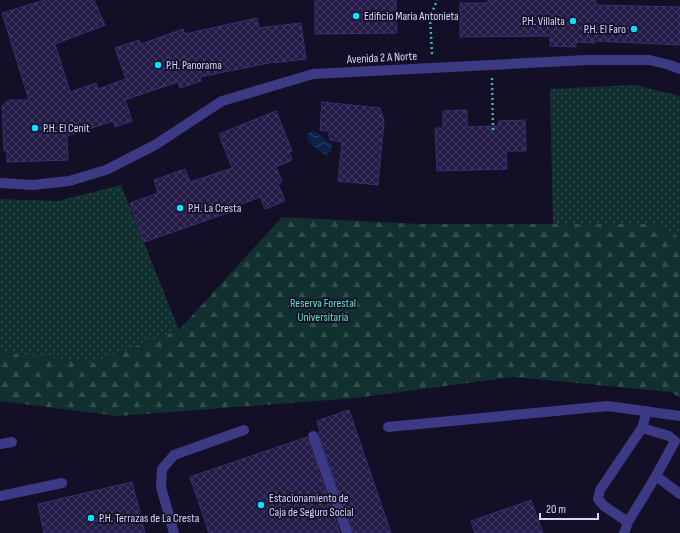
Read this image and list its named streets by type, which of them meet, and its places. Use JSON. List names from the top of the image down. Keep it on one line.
{"streets":{"street":["Avenida 2 A Norte"]},"parks":["Reserva Forestal Universitaria"],"places":["Edificio Maria Antonieta","P.H. Villalta","P.H. El Faro","P.H. Panorama","P.H. El Cenit","P.H. La Cresta","Estacionamiento de Caja de Seguro Social","P.H. Terrazas de La Cresta"],"scale_bar":"20 m"}
